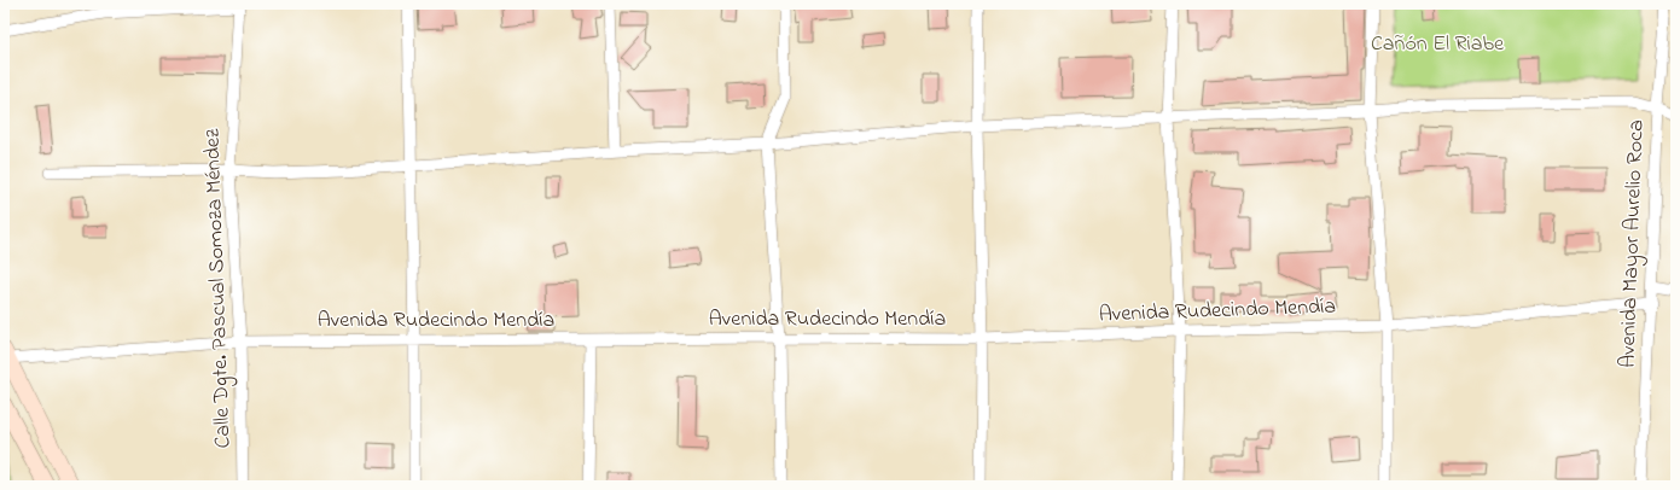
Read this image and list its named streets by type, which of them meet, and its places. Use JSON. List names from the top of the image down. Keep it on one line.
{"streets":{"street":["Avenida Mayor Aurelio Roca","Calle Dgte. Pascual Somoza Méndez","Avenida Rudecindo Mendía"]},"crossings":[["Avenida Mayor Aurelio Roca","Avenida Rudecindo Mendía"],["Calle Dgte. Pascual Somoza Méndez","Avenida Rudecindo Mendía"]],"parks":["Cañón El Riabe"]}
